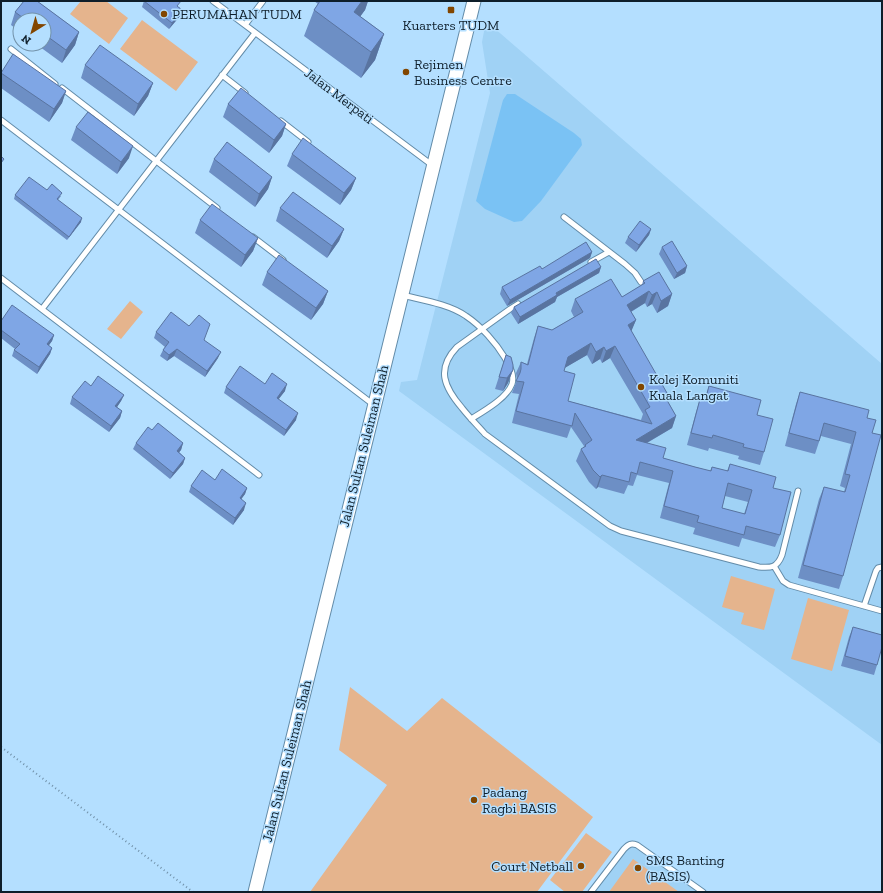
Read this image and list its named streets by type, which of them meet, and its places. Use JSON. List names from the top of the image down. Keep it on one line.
{"streets":{"street":["Jalan Sultan Suleiman Shah"],"lane":["Jalan Merpati"]},"crossings":[["Jalan Merpati","Jalan Sultan Suleiman Shah"]],"places":{"transit":["Kuarters TUDM"],"other":["PERUMAHAN TUDM","Rejimen Business Centre","Kolej Komuniti Kuala Langat","Padang Ragbi BASIS","Court Netball","SMS Banting (BASIS)"]},"north":"bottom left"}
